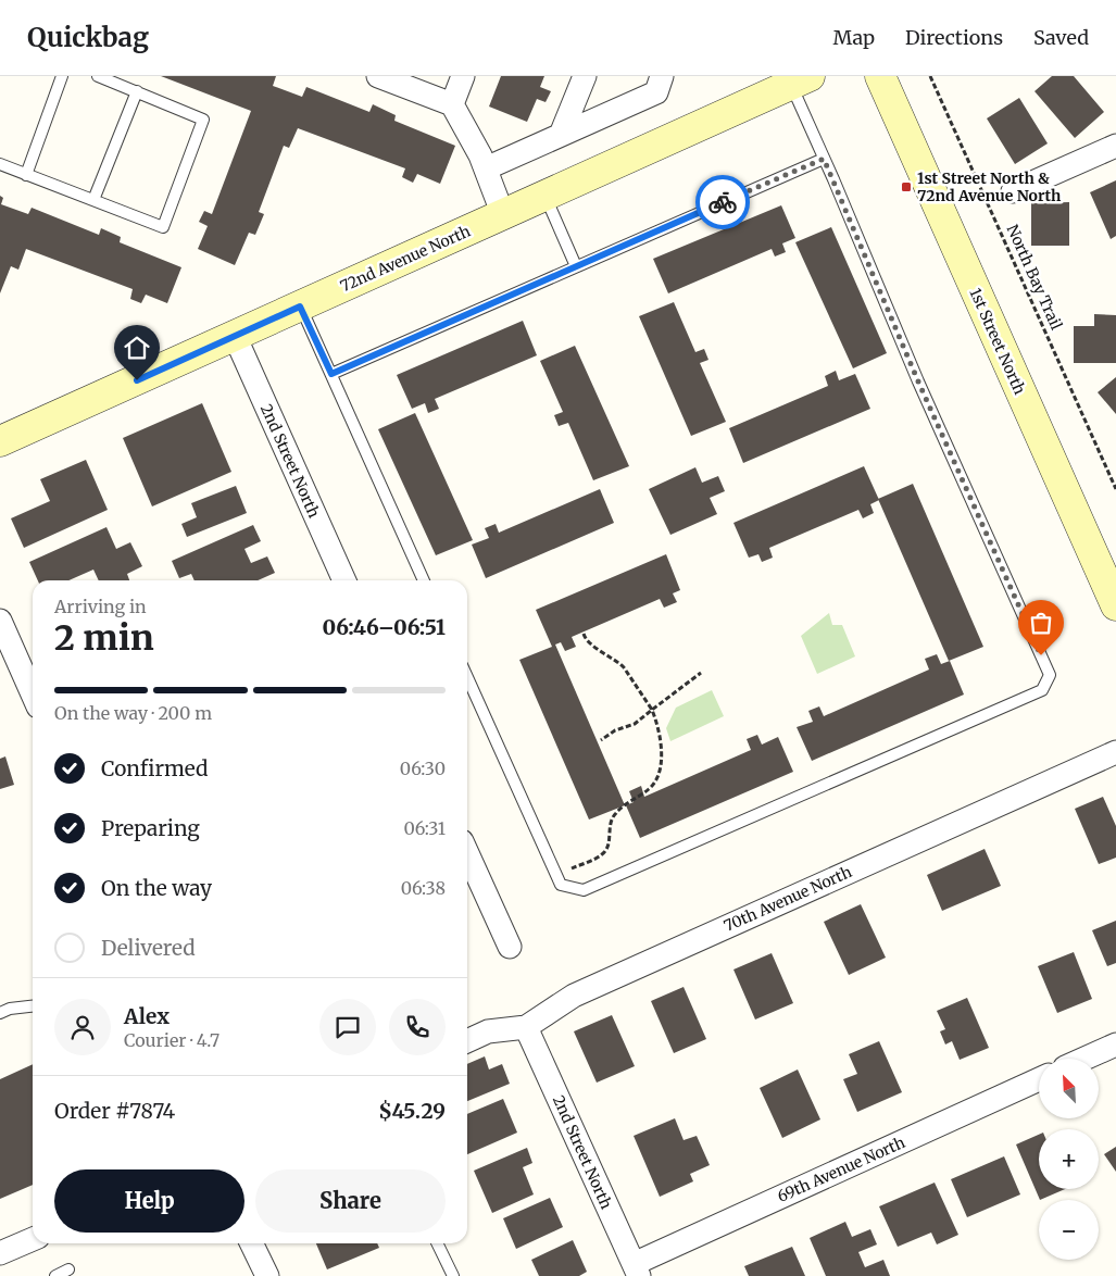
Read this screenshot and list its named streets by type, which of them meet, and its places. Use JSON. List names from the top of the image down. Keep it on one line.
{"streets":{"street":["72nd Avenue North","1st Street North","2nd Street North","70th Avenue North","69th Avenue North"],"path":["North Bay Trail"]},"crossings":[["72nd Avenue North","2nd Street North"],["2nd Street North","70th Avenue North"],["2nd Street North","69th Avenue North"]],"places":{"transit":["1st Street North & 72nd Avenue North"]},"north":"top left","page":{"header":"Quickbag","nav":["Map","Directions","Saved"],"heading":["2 min","Arriving in","06:46–06:51"],"panel":["Alex","Courier · 4.7","Order #7874","$45.29"],"bar":"On the way · 200 m","list":[["Confirmed","06:30"],["Preparing","06:31"],["On the way","06:38"],"Delivered"],"map_buttons":["+","−"],"buttons":["Help","Share"]}}
